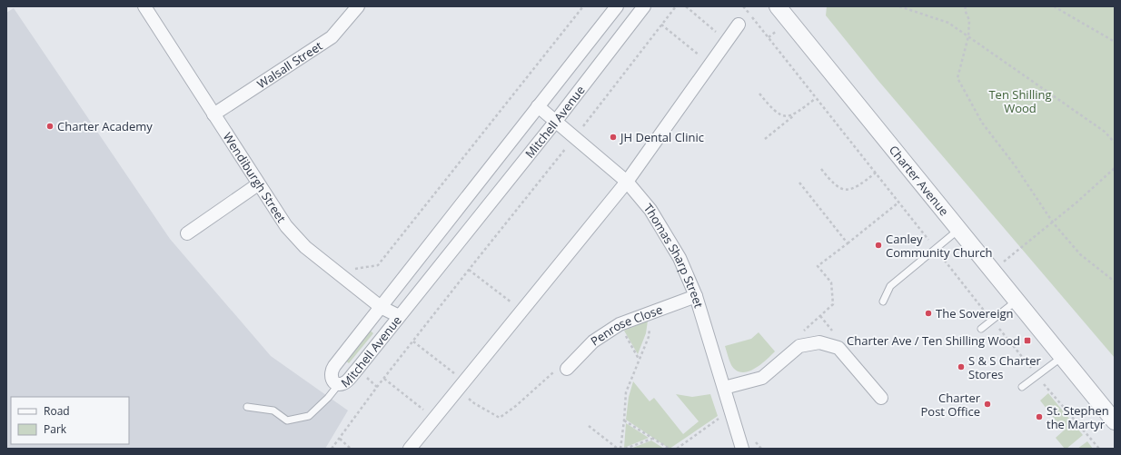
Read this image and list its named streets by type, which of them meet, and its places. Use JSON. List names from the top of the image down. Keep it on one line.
{"streets":{"street":["Walsall Street","Mitchell Avenue","Wendiburgh Street","Charter Avenue","Thomas Sharp Street","Penrose Close"]},"crossings":[["Walsall Street","Wendiburgh Street"],["Mitchell Avenue","Wendiburgh Street"],["Mitchell Avenue","Thomas Sharp Street"],["Thomas Sharp Street","Penrose Close"]],"parks":["Ten Shilling Wood"],"places":{"other":["Charter Academy","JH Dental Clinic","Canley Community Church","The Sovereign","S & S Charter Stores","Charter Post Office","St. Stephen the Martyr"],"transit":["Charter Ave / Ten Shilling Wood"]},"legend":["Road","Park"]}
